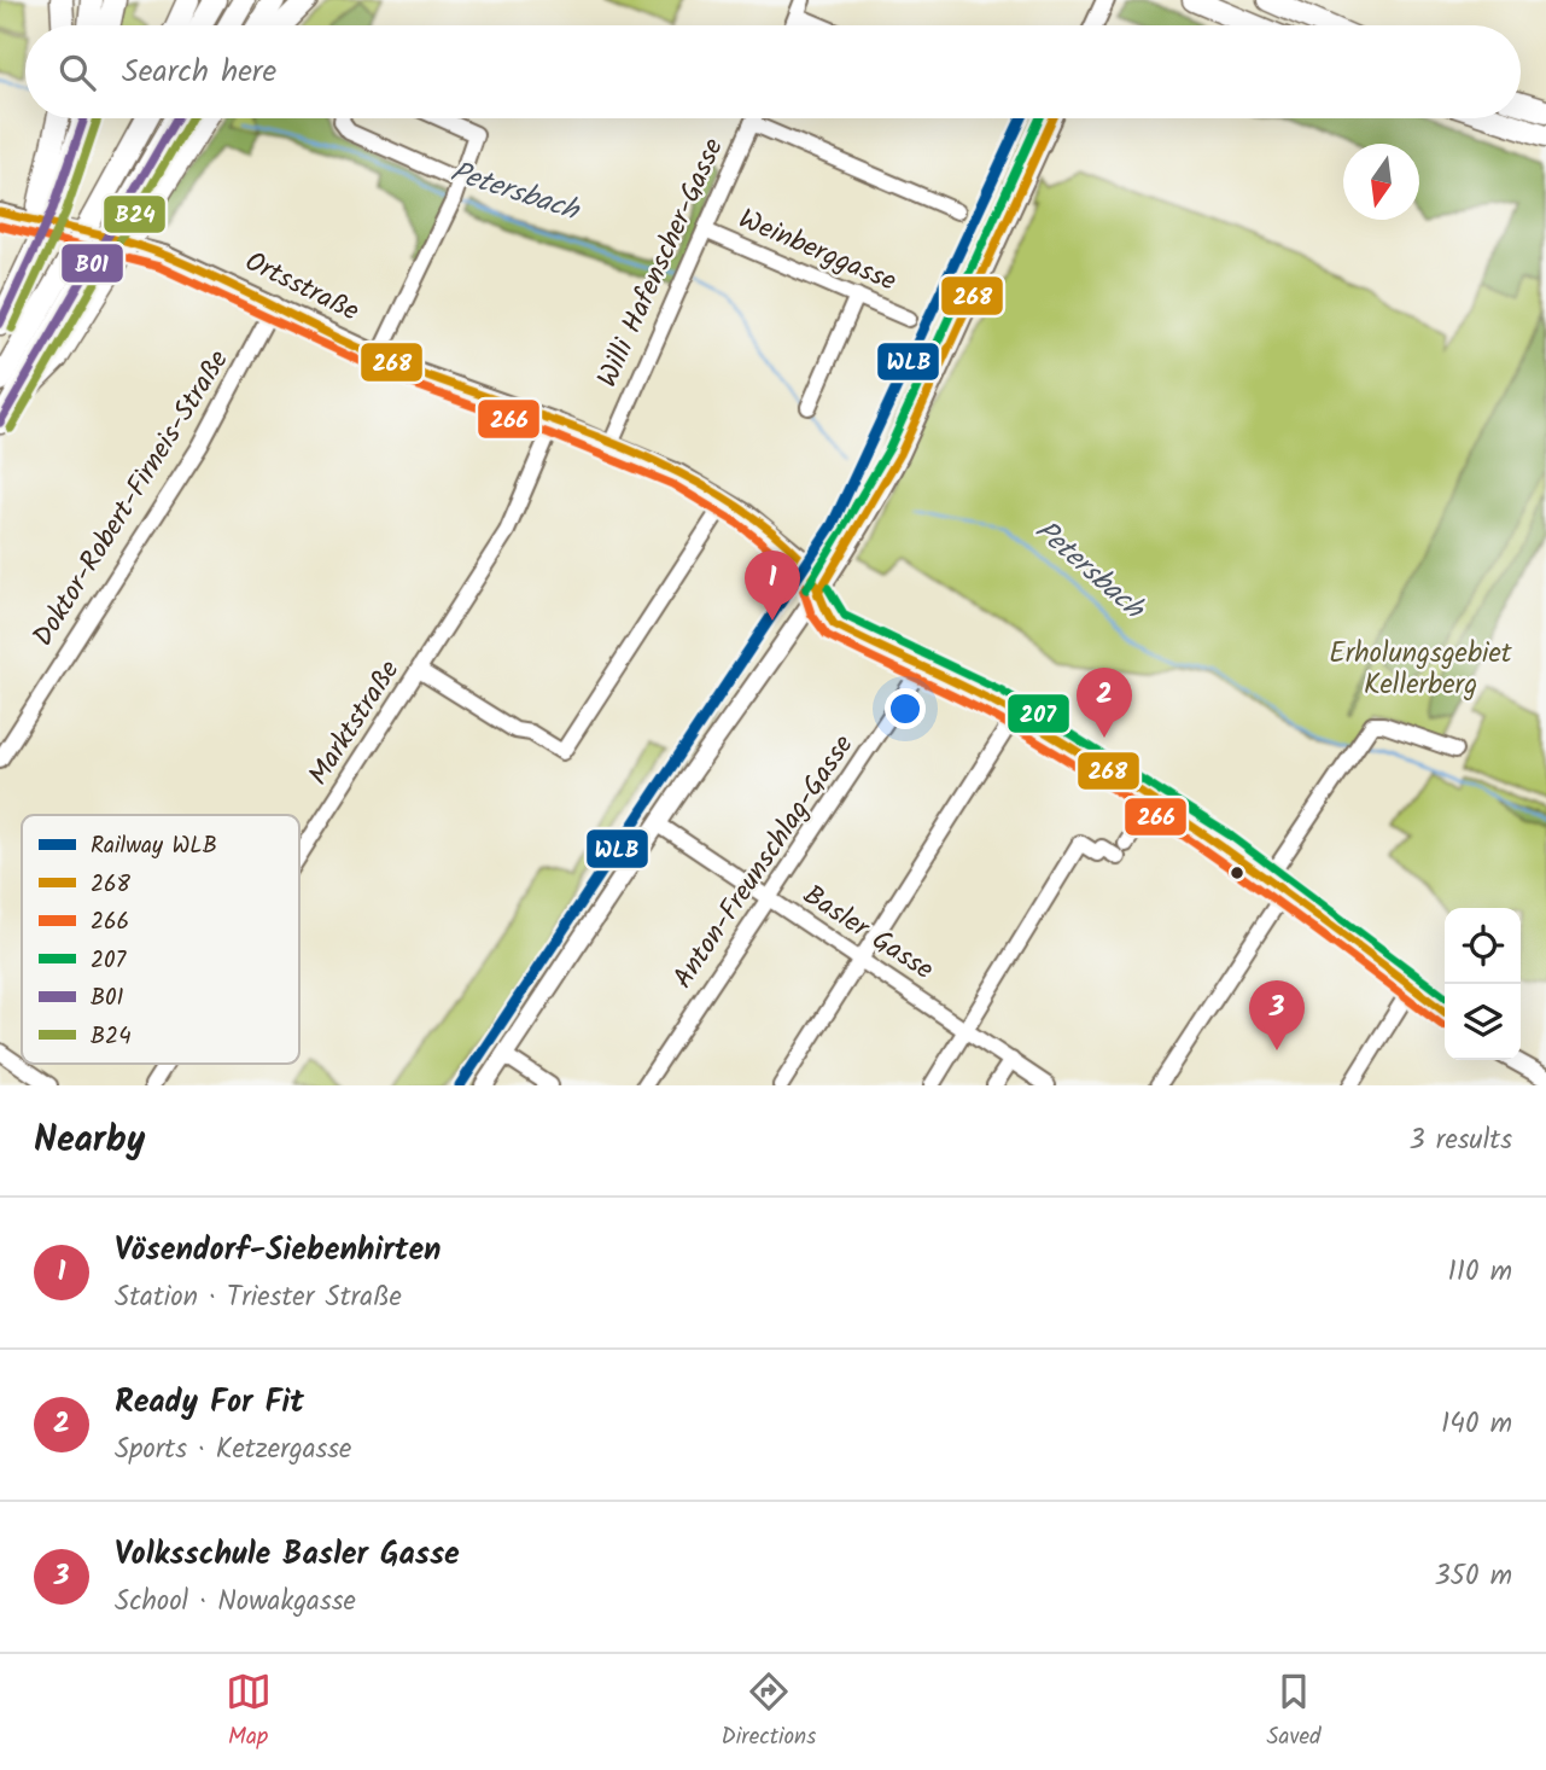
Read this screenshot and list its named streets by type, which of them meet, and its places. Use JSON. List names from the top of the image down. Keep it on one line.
{"streets":{"main road":["Ortsstraße"],"street":["Weinberggasse","Willi Hafenscher-Gasse","Doktor-Robert-Firneis-Straße","Marktstraße","Anton-Freunschlag-Gasse","Basler Gasse"]},"crossings":[["Weinberggasse","Willi Hafenscher-Gasse"],["Willi Hafenscher-Gasse","Ortsstraße"],["Ortsstraße","Doktor-Robert-Firneis-Straße"],["Ortsstraße","Marktstraße"],["Anton-Freunschlag-Gasse","Basler Gasse"]],"water":["Petersbach"],"parks":["Erholungsgebiet Kellerberg"],"lines":["rail line WLB","transit line 268","transit line 207","transit line B01","transit line B24","transit line 266"],"legend":["Railway WLB","268","266","207","B01","B24"],"north":"bottom","page":{"search":"Search here","pins":["1","2","3"],"heading":["Nearby","3 results"],"list":[{"mark":"1","name":"Vösendorf-Siebenhirten","note":"Station · Triester Straße","value":"110 m"},{"mark":"2","name":"Ready For Fit","note":"Sports · Ketzergasse","value":"140 m"},{"mark":"3","name":"Volksschule Basler Gasse","note":"School · Nowakgasse","value":"350 m"}],"nav":["Map","Directions","Saved"]}}
